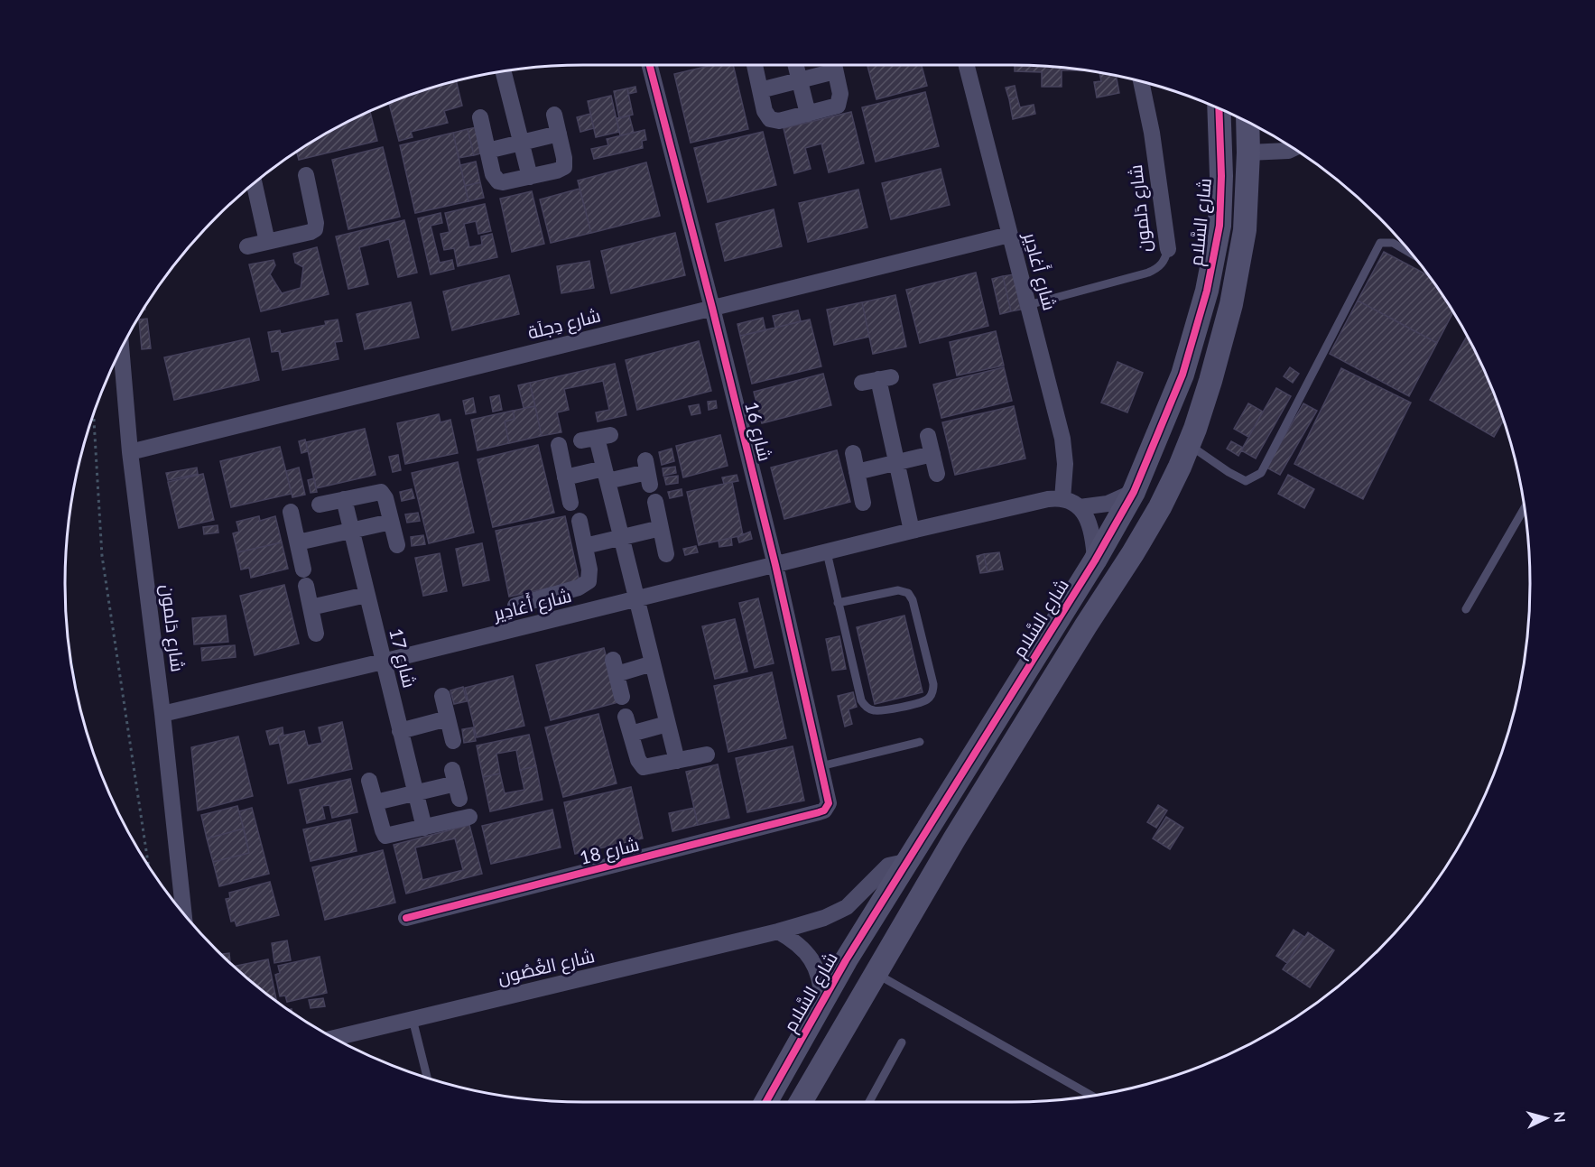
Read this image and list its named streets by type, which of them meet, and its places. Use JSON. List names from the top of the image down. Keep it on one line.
{"streets":{"street":["شارع دَلمون","شارع السَّلام","شارع أَغادِير","شارع دِجلَة","شارع 16","شارع 17","شارع 18","شارع الغُصُون"]},"crossings":[["شارع دَلمون","شارع أَغادِير"],["شارع دَلمون","شارع دِجلَة"],["شارع السَّلام","شارع الغُصُون"],["شارع أَغادِير","شارع دِجلَة"],["شارع أَغادِير","شارع 16"],["شارع أَغادِير","شارع 17"],["شارع دِجلَة","شارع 16"],["شارع 16","شارع 18"]],"north":"right"}
